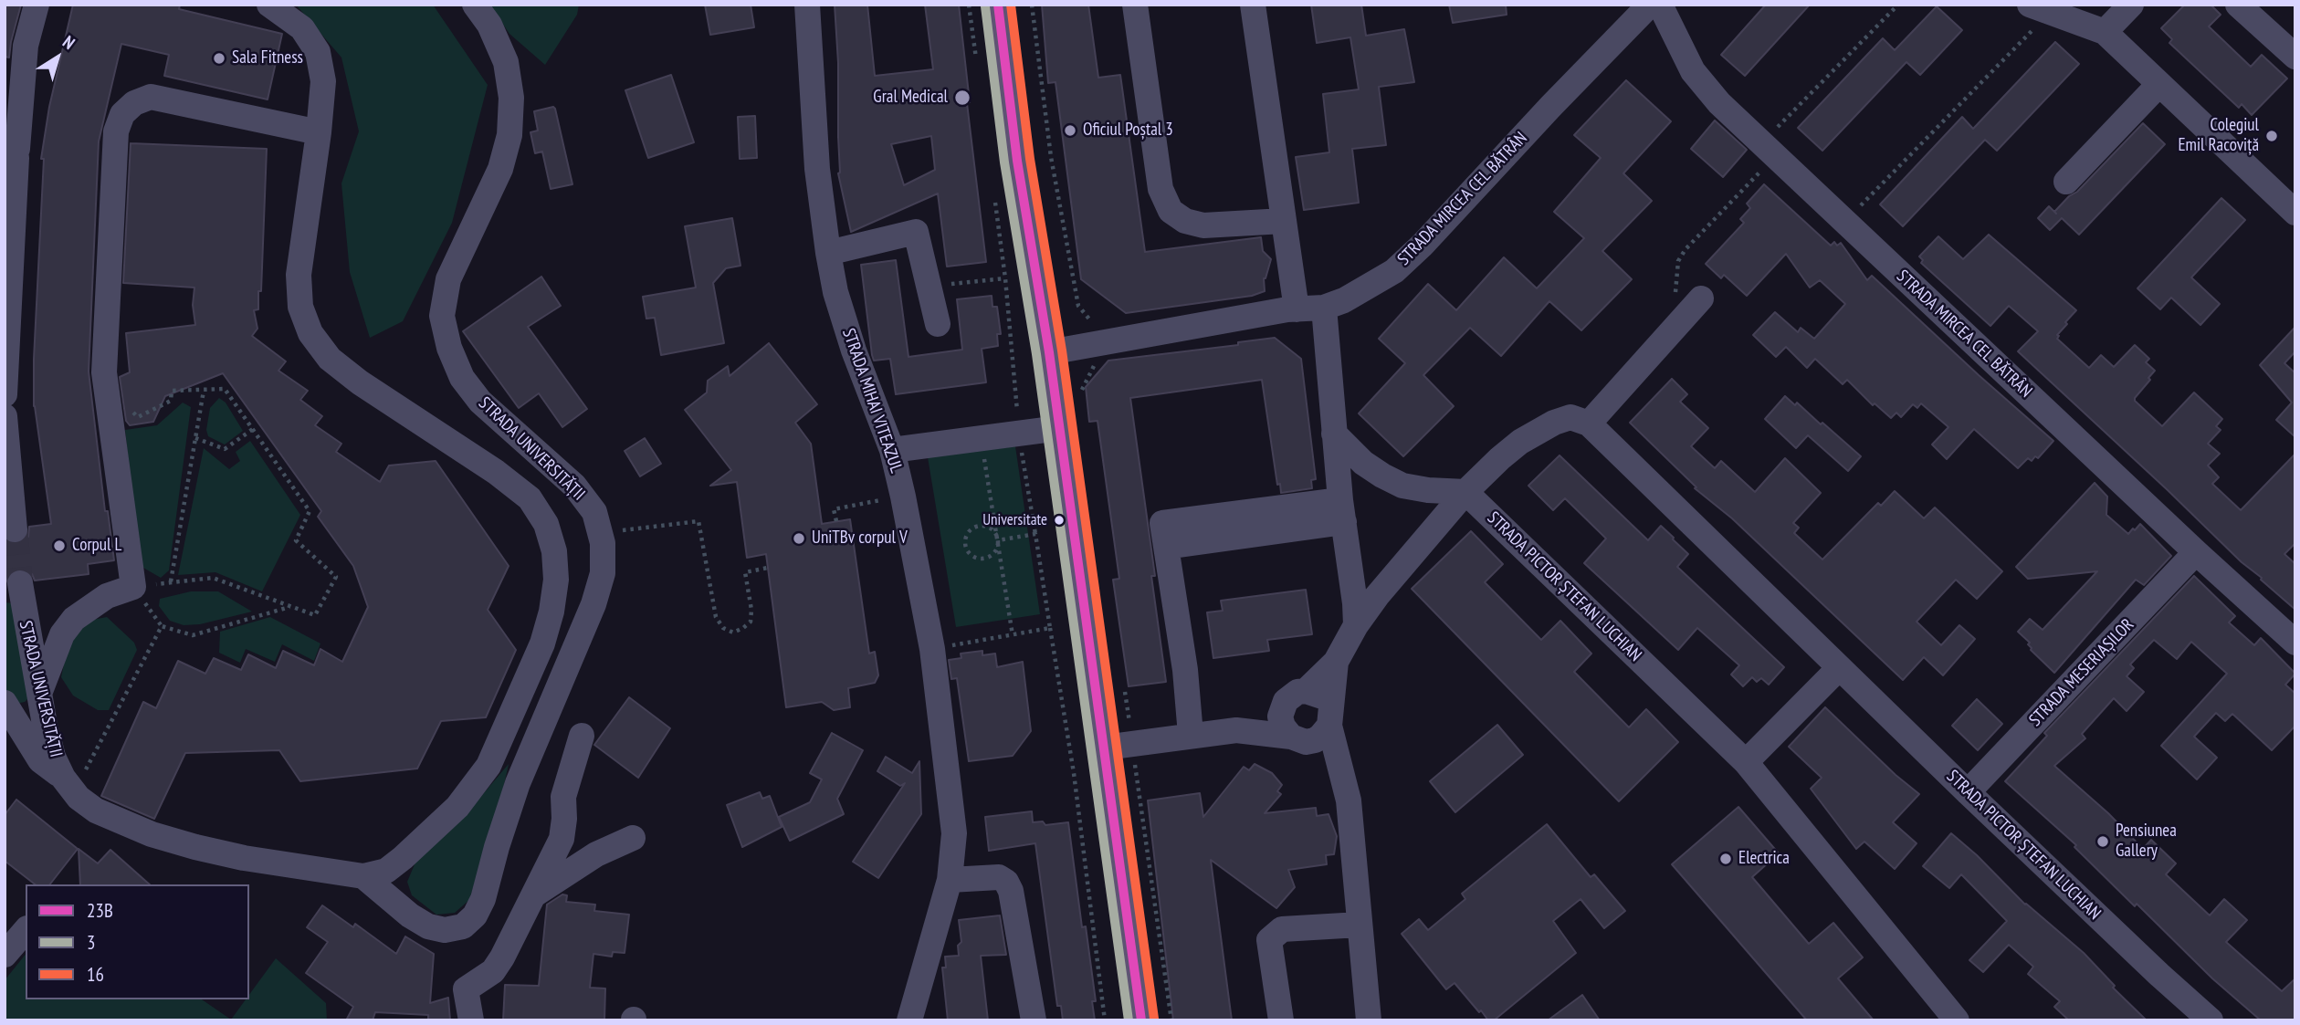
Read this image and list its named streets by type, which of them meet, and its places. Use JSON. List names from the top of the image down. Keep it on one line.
{"streets":{"street":["STRADA MIRCEA CEL BĂTRÂN","STRADA MIHAI VITEAZUL","STRADA UNIVERSITĂȚII","STRADA PICTOR ȘTEFAN LUCHIAN","STRADA MESERIAȘILOR"]},"crossings":[["STRADA MIRCEA CEL BĂTRÂN","STRADA MESERIAȘILOR"],["STRADA PICTOR ȘTEFAN LUCHIAN","STRADA MESERIAȘILOR"]],"places":["Sala Fitness","Gral Medical","Oficiul Poștal 3","Colegiul Emil Racoviță","Universitate","UniTBv corpul V","Corpul L","Pensiunea Gallery","Electrica"],"lines":["transit line 23B","transit line 16","transit line 3"],"legend":["23B","3","16"],"north":"top right"}
